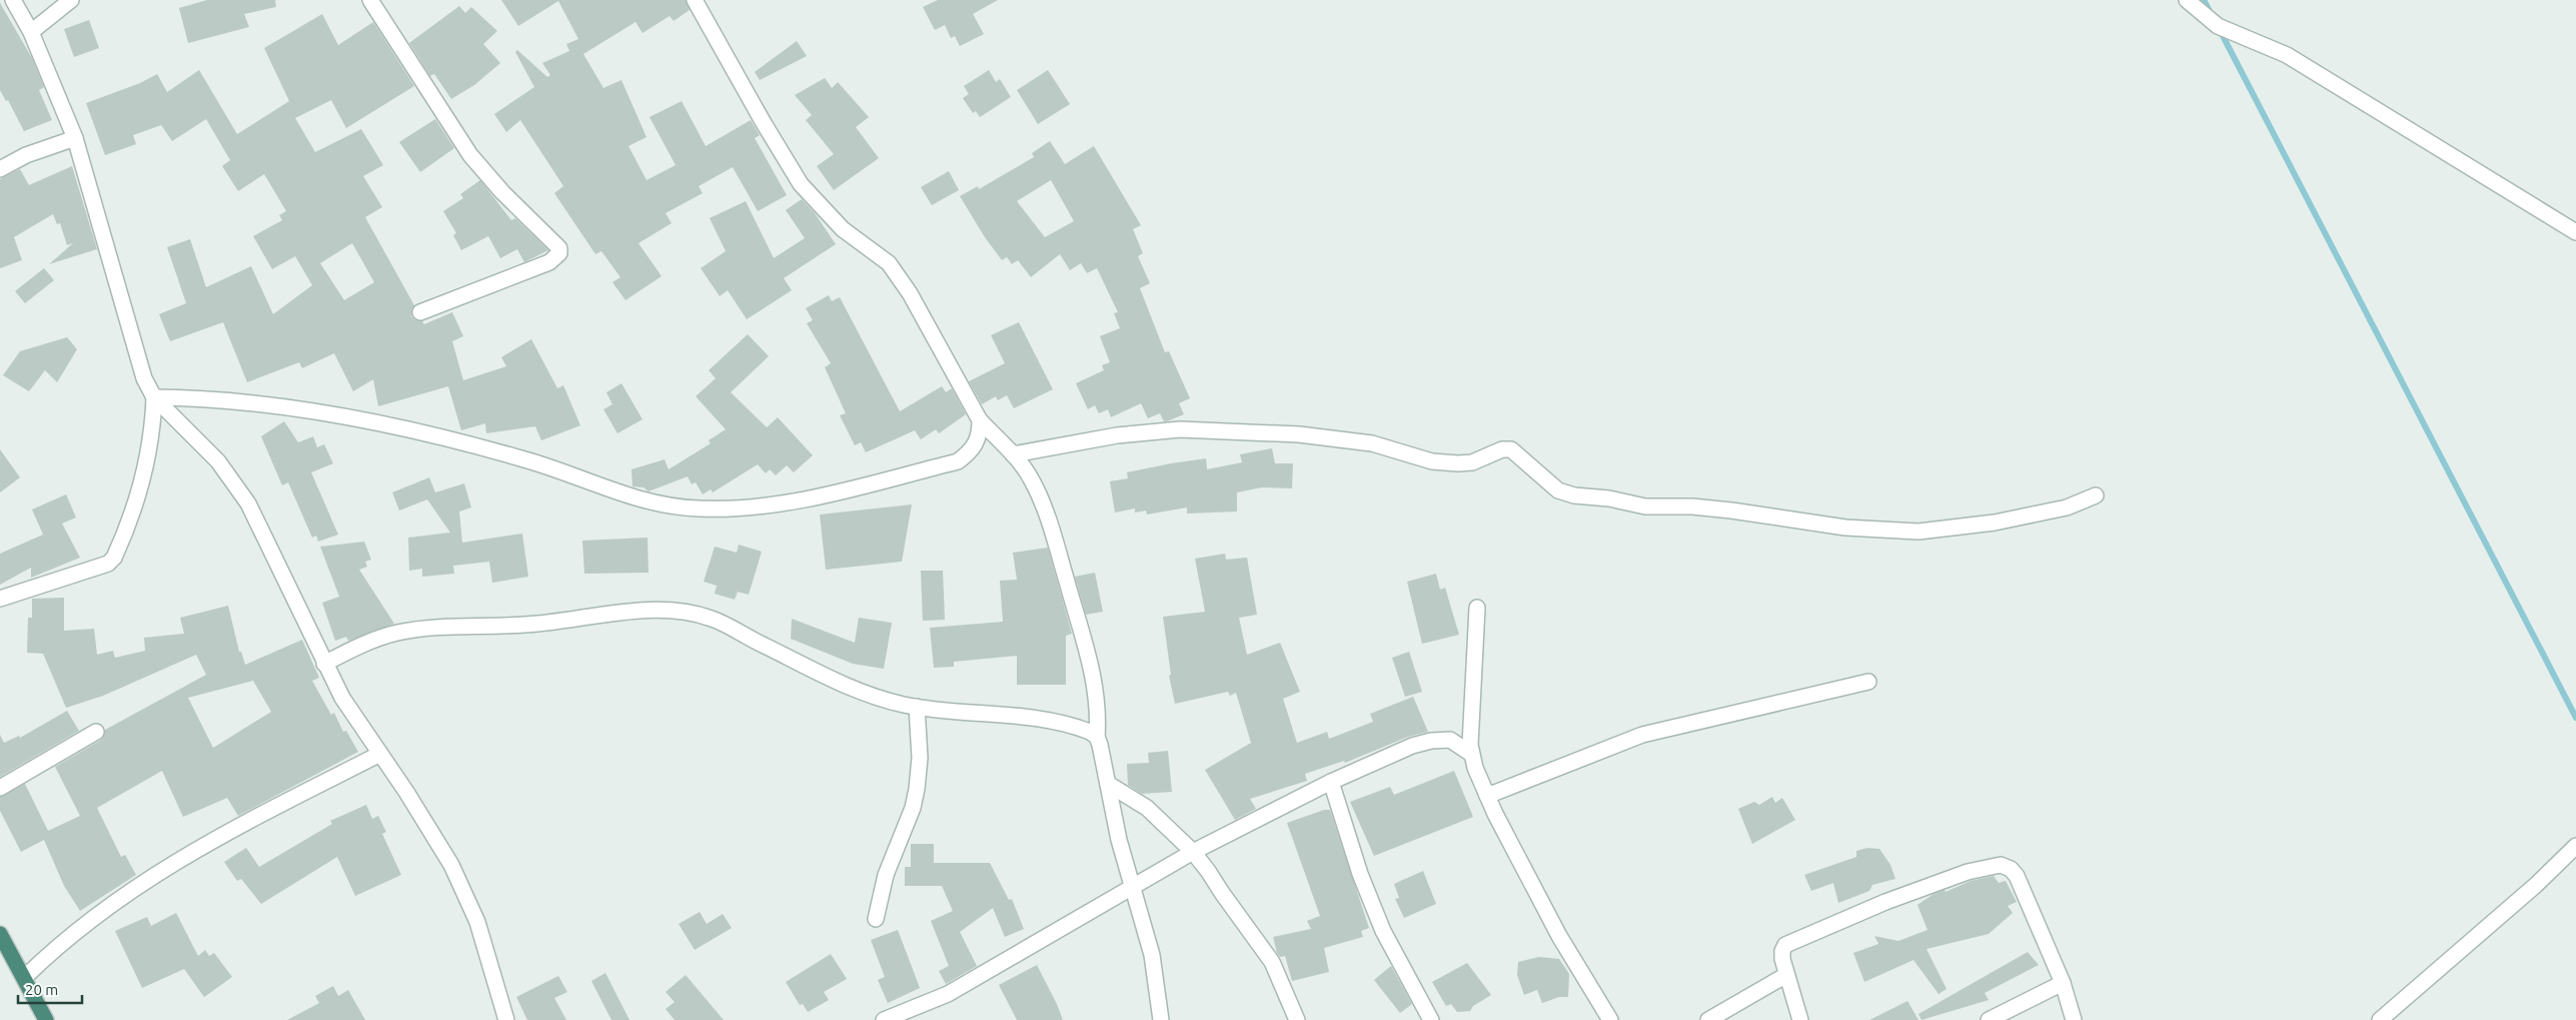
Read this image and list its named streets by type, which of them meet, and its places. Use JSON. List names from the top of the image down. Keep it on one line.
{"scale_bar":"20 m"}
